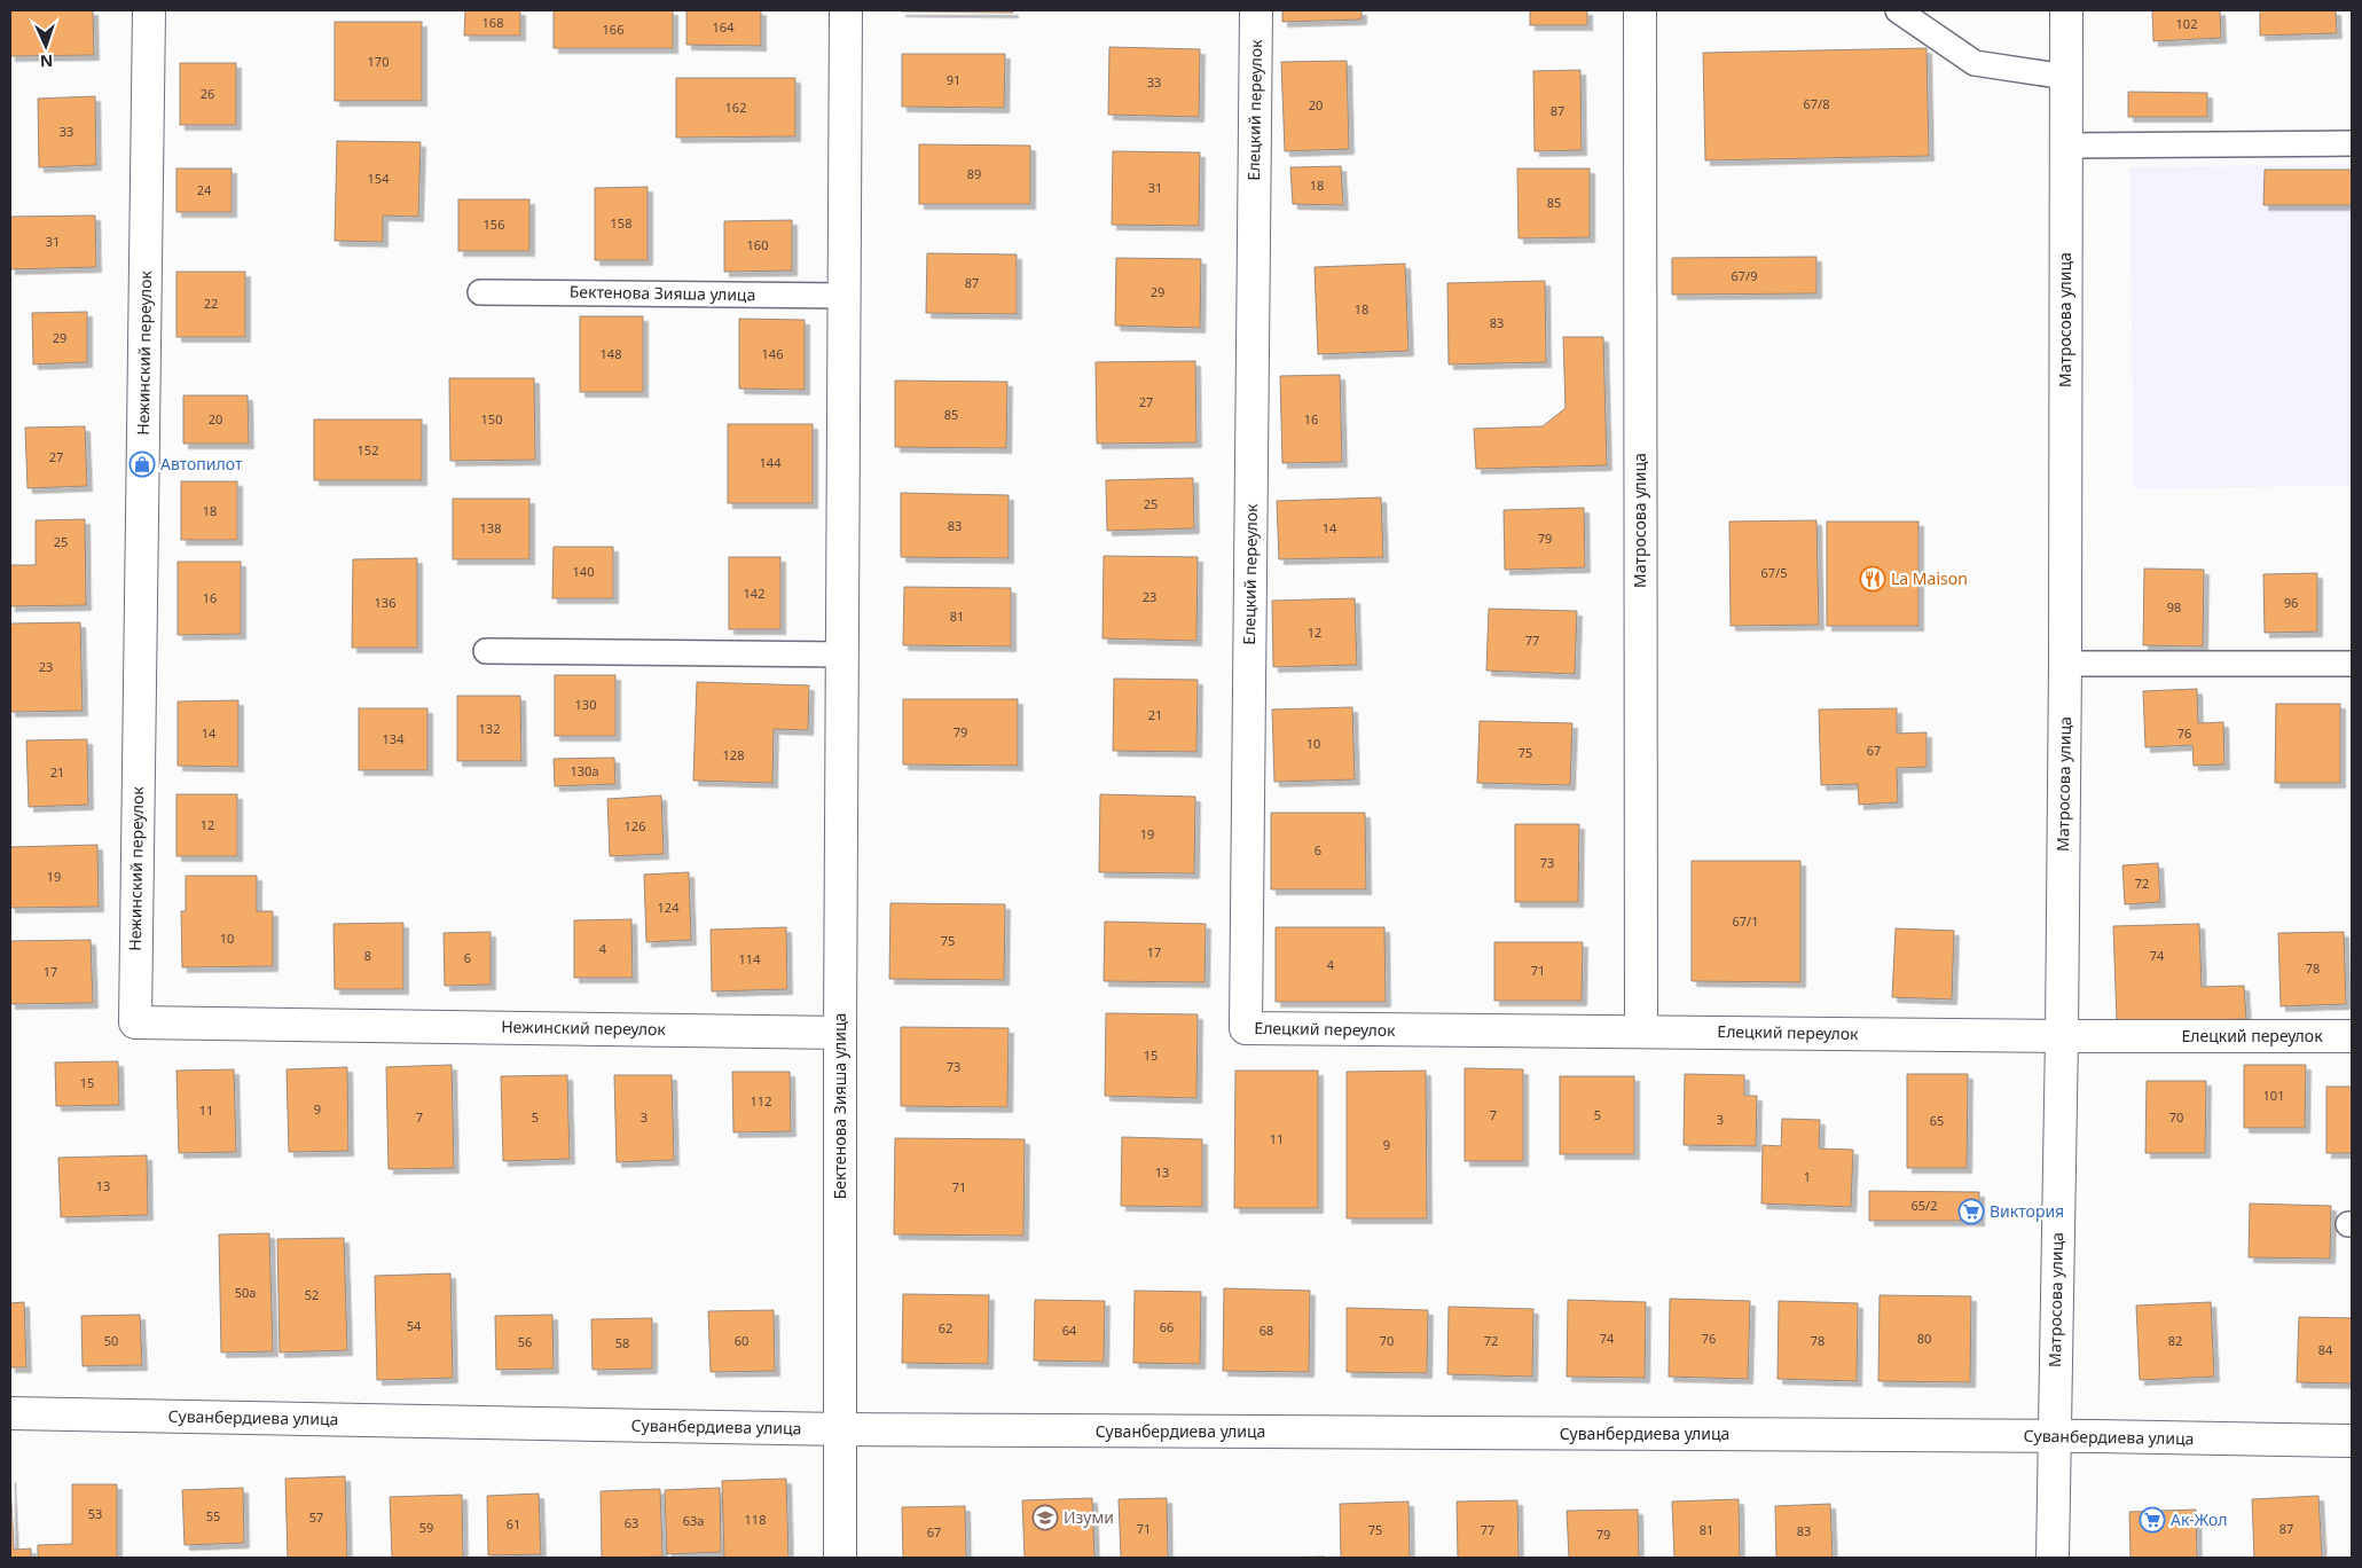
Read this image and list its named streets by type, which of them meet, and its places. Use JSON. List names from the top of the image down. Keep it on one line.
{"streets":{"street":["Елецкий переулок","Бектенова Зияша улица","Матросова улица","Нежинский переулок","Суванбердиева улица"]},"crossings":[["Елецкий переулок","Матросова улица"],["Бектенова Зияша улица","Нежинский переулок"],["Бектенова Зияша улица","Суванбердиева улица"],["Матросова улица","Суванбердиева улица"]],"places":{"shop":["Автопилот"],"restaurant":["La Maison"],"supermarket":["Виктория","Ак-Жол"],"school or university":["Изуми"]},"house_numbers":["168","102","164","166","170","91","33","26","67/8","20","162","87","33","89","154","18","31","24","85","158","156","31","160","67/9","87","29","22","18","83","29","148","146","27","85","20","150","16","152","27","144","25","18","83","138","14","79","25","140","67/5","142","23","16","136","96","98","81","12","77","23","130","21","132","79","14","76","134","10","67","75","128","130а","21","12","126","19","6","73","19","72","124","67/1","10","75","4","17","8","74","6","114","4","78","71","17","15","73","15","101","112","9","11","7","5","7","5","3","70","3","65","11","9","13","1","13","71","65/2","50а","52","54","66","62","64","68","74","76","80","50","60","70","72","78","82","56","58","84","53","55","57","118","63а","63","61","59","71","87","75","77","81","83","67","79"],"north":"bottom"}
